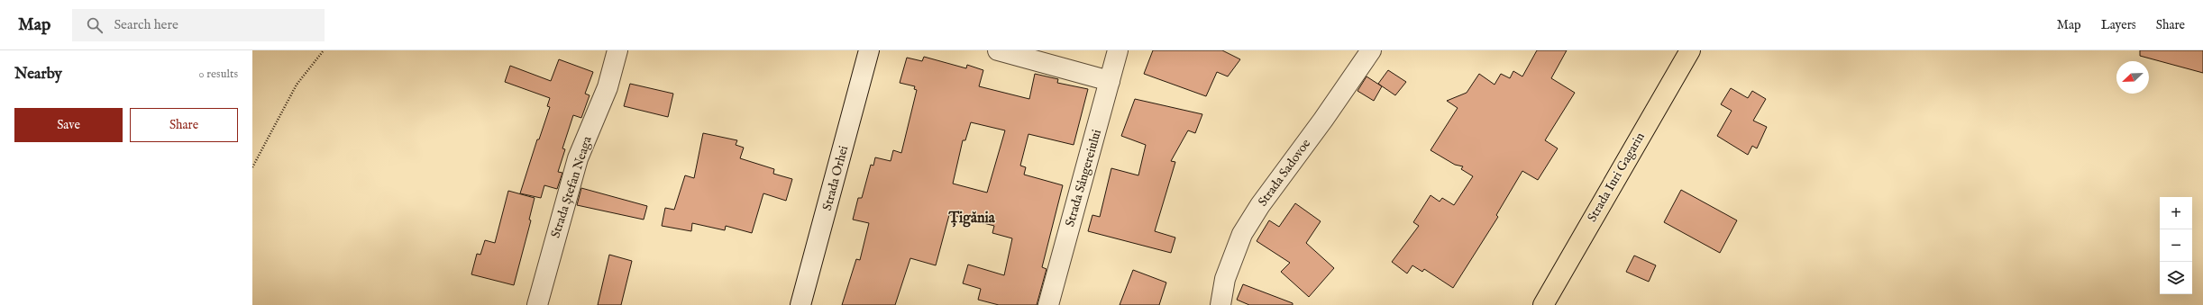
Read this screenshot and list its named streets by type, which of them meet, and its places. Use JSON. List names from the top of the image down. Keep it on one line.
{"streets":{"main road":["Strada Iuri Gagarin"],"street":["Strada Sadovoe","Strada Orhei","Strada Sângereiului","Strada Ștefan Neaga"]},"districts":["Țigănia"],"north":"bottom left","page":{"header":"Map","search":"Search here","nav":["Map","Layers","Share"],"heading":["Nearby","0 results"],"buttons":["Save","Share"],"map_buttons":["+","−"]}}
